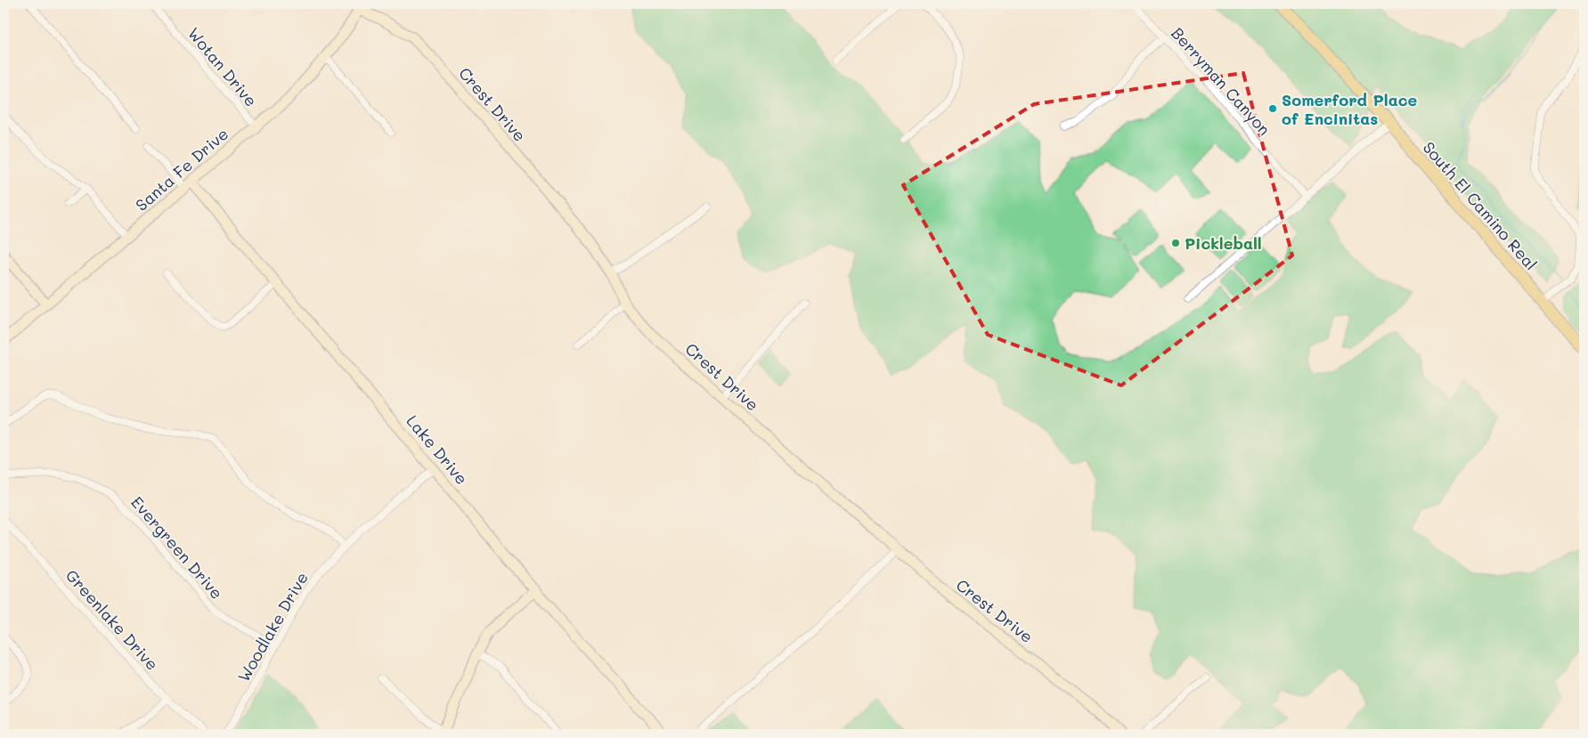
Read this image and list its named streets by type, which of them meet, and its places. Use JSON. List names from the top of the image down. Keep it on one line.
{"streets":{"main road":["South El Camino Real"],"street":["Wotan Drive","Berryman Canyon","Crest Drive","Santa Fe Drive","Lake Drive","Evergreen Drive","Greenlake Drive","Woodlake Drive"]},"crossings":[["Wotan Drive","Santa Fe Drive"],["Crest Drive","Santa Fe Drive"],["Santa Fe Drive","Lake Drive"],["Lake Drive","Woodlake Drive"],["Evergreen Drive","Woodlake Drive"]],"places":["Somerford Place of Encinitas","Pickleball"]}
